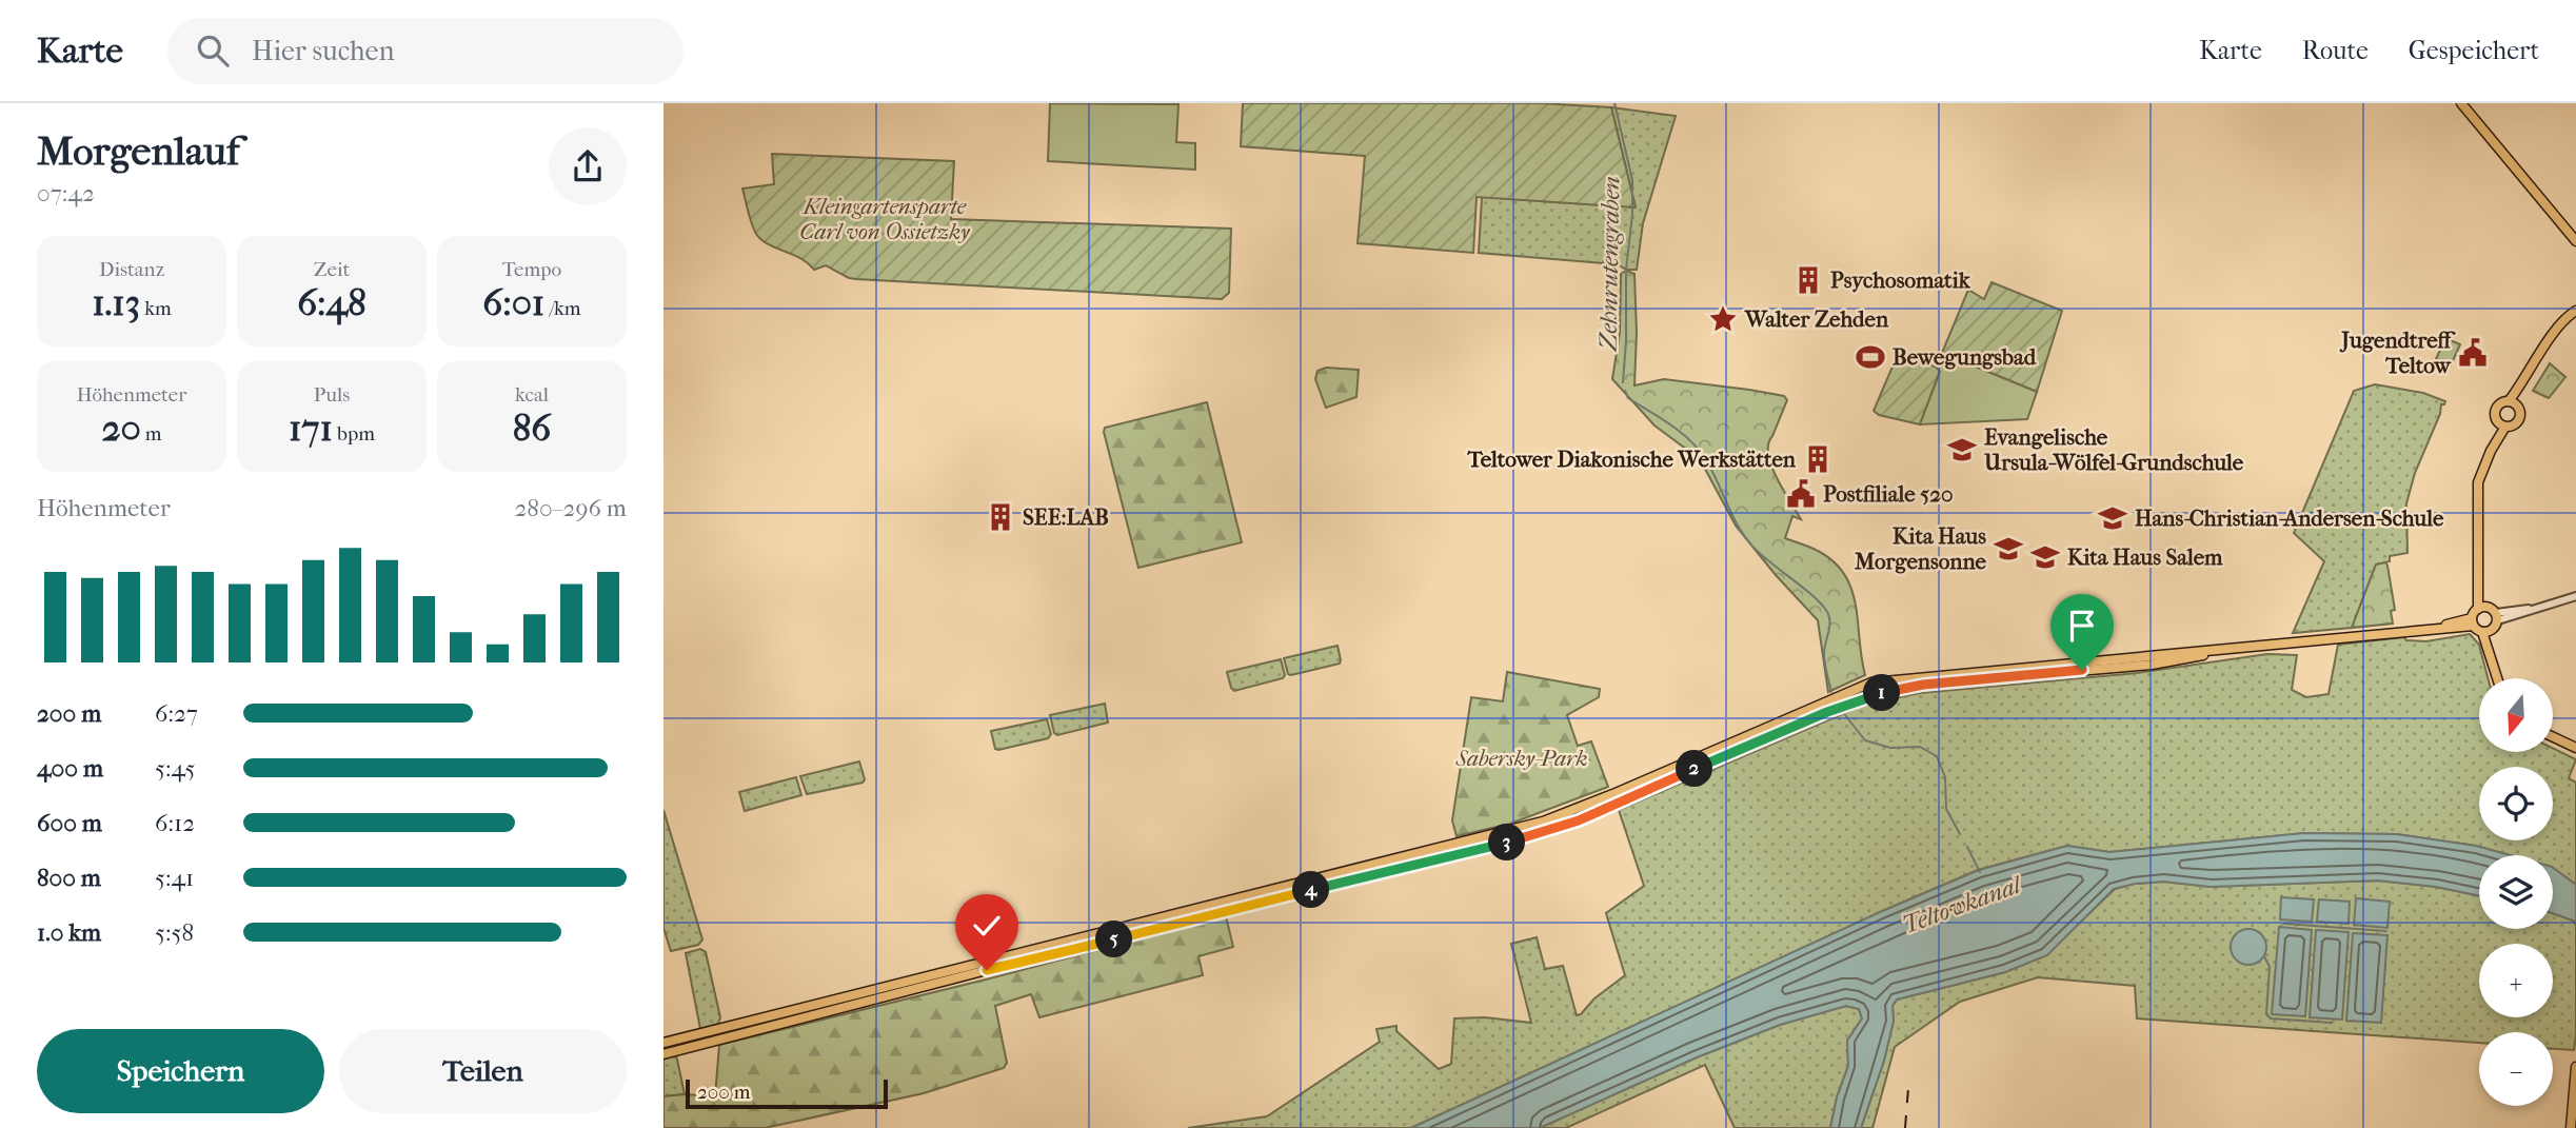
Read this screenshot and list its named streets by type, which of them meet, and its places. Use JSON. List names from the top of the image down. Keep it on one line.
{"water":["Zehnrutengraben","Teltowkanal"],"parks":["Kleingartensparte Carl von Ossietzky","Sabersky-Park"],"places":{"building":["Psychosomatik","Teltower Diakonische Werkstätten","SEE:LAB"],"place":["Walter Zehden"],"public building":["Jugendtreff Teltow","Postfiliale 520"],"sports":["Bewegungsbad"],"school or university":["Evangelische Ursula-Wölfel-Grundschule","Hans-Christian-Andersen-Schule","Kita Haus Morgensonne","Kita Haus Salem"]},"scale_bar":"200 m","north":"bottom","page":{"header":"Karte","search":"Hier suchen","nav":["Karte","Route","Gespeichert"],"heading":["Morgenlauf","07:42"],"stats":[["Distanz","1.13 km"],["Zeit","6:48"],["Tempo","6:01 /km"],["Höhenmeter","20 m"],["Puls","171 bpm"],["kcal","86"]],"chart":["Höhenmeter","280–296 m"],"pins":["1","2","3","4","5"],"map_buttons":["+","−"],"list":[{"name":"200 m","note":"6:27"},{"name":"400 m","note":"5:45"},{"name":"600 m","note":"6:12"},{"name":"800 m","note":"5:41"},{"name":"1.0 km","note":"5:58"}],"buttons":["Speichern","Teilen"],"scale":"200 m"}}
